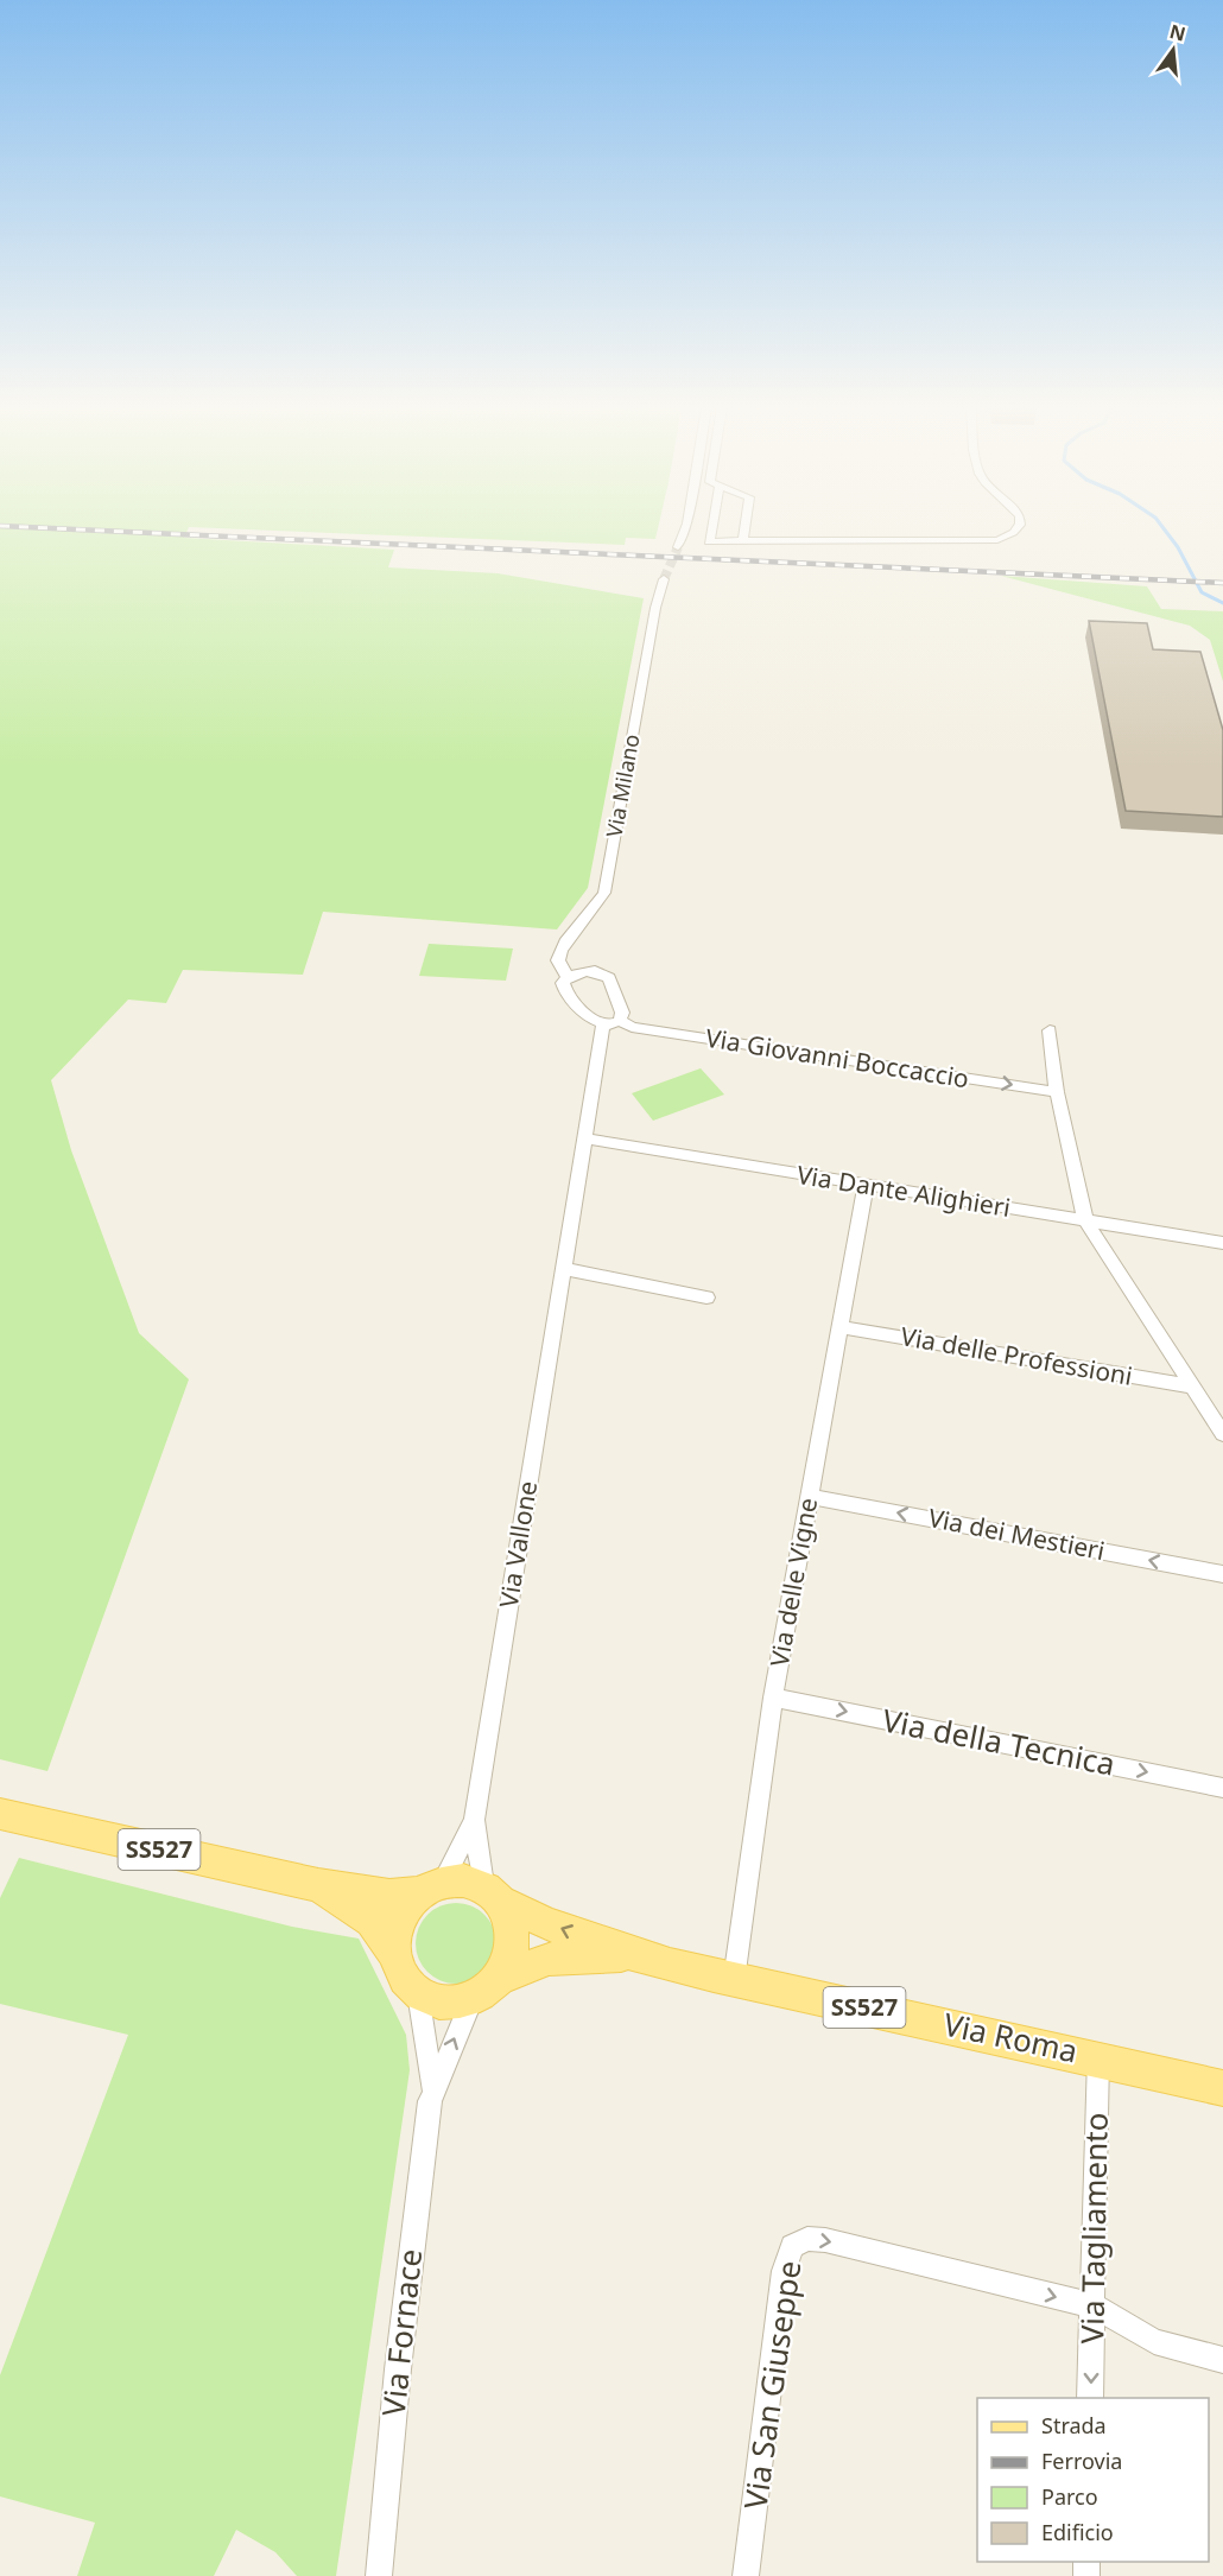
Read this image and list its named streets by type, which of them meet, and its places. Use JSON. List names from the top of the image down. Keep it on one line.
{"streets":{"main road":["SS527","Via Roma"],"street":["Via Milano","Via Giovanni Boccaccio","Via Dante Alighieri","Via delle Professioni","Via dei Mestieri","Via Vallone","Via delle Vigne","Via della Tecnica","Via Tagliamento","Via Fornace","Via San Giuseppe"]},"crossings":[["Via Dante Alighieri","Via Vallone"],["Via Dante Alighieri","Via delle Vigne"],["Via delle Professioni","Via delle Vigne"],["Via dei Mestieri","Via delle Vigne"],["Via Vallone","SS527"],["Via Vallone","Via Roma"],["Via Vallone","Via Fornace"],["Via delle Vigne","Via della Tecnica"],["Via delle Vigne","Via Roma"],["SS527","Via Roma"],["SS527","Via Fornace"],["Via Roma","Via Tagliamento"],["Via Roma","Via Fornace"],["Via Tagliamento","Via San Giuseppe"]],"one_way":["Via Giovanni Boccaccio","Via dei Mestieri","Via della Tecnica"],"legend":["Strada","Ferrovia","Parco","Edificio"],"north":"top"}
